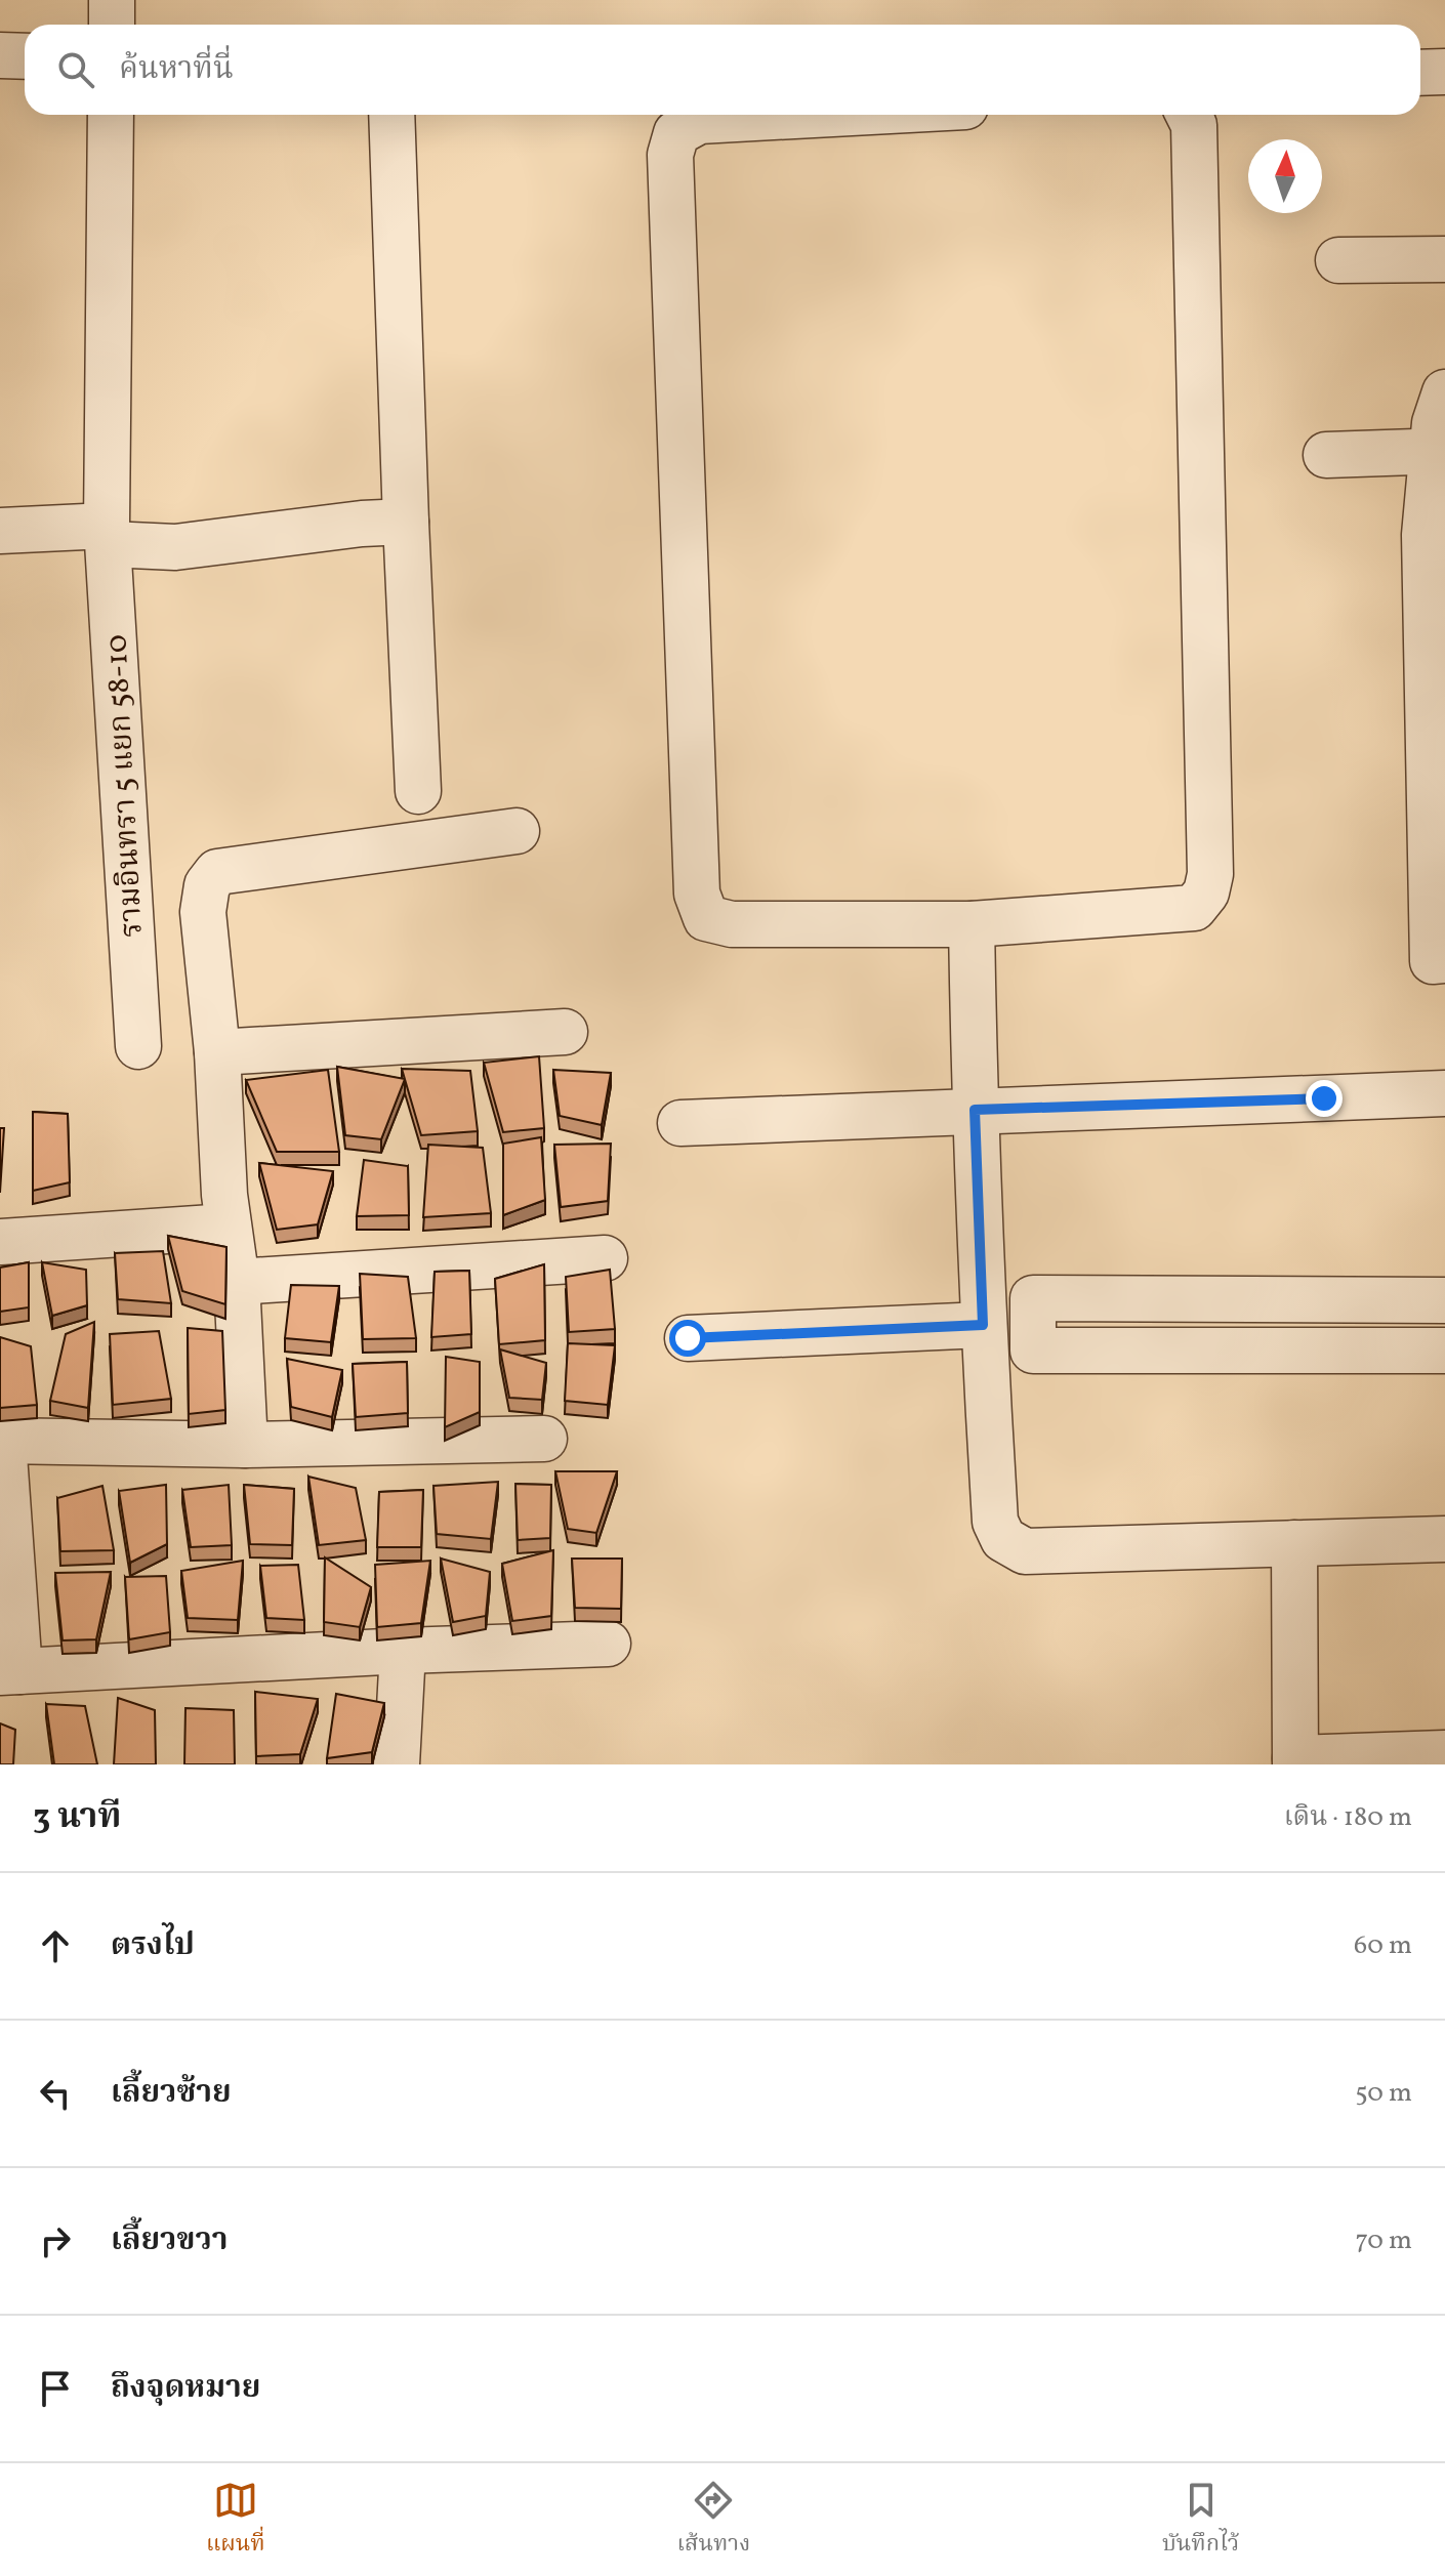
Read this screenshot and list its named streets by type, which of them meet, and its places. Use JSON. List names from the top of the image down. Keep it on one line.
{"streets":{"street":["รามอินทรา 5 แยก 58-10"]},"north":"top","page":{"search":"ค้นหาที่นี่","heading":["3 นาที","เดิน · 180 m"],"list":[["ตรงไป","60 m"],["เลี้ยวซ้าย","50 m"],["เลี้ยวขวา","70 m"],"ถึงจุดหมาย"],"nav":["แผนที่","เส้นทาง","บันทึกไว้"]}}
